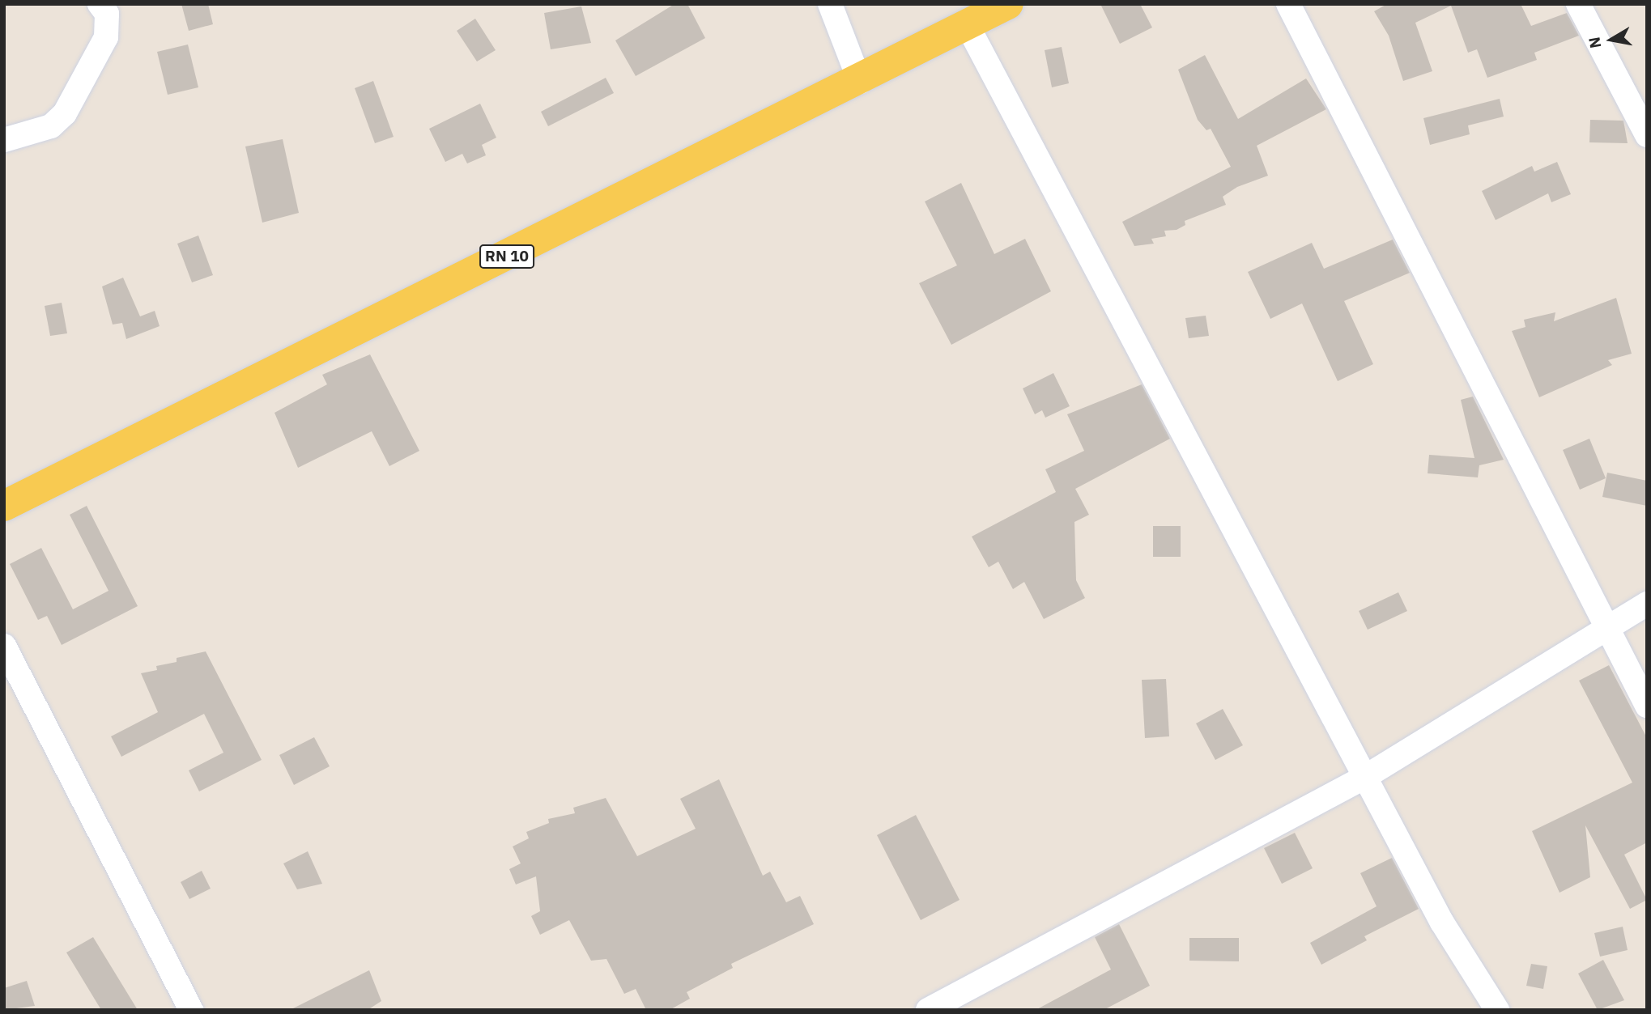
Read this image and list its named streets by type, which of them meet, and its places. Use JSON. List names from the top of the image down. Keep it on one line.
{"streets":{"main road":["RN 10"]},"north":"left"}
